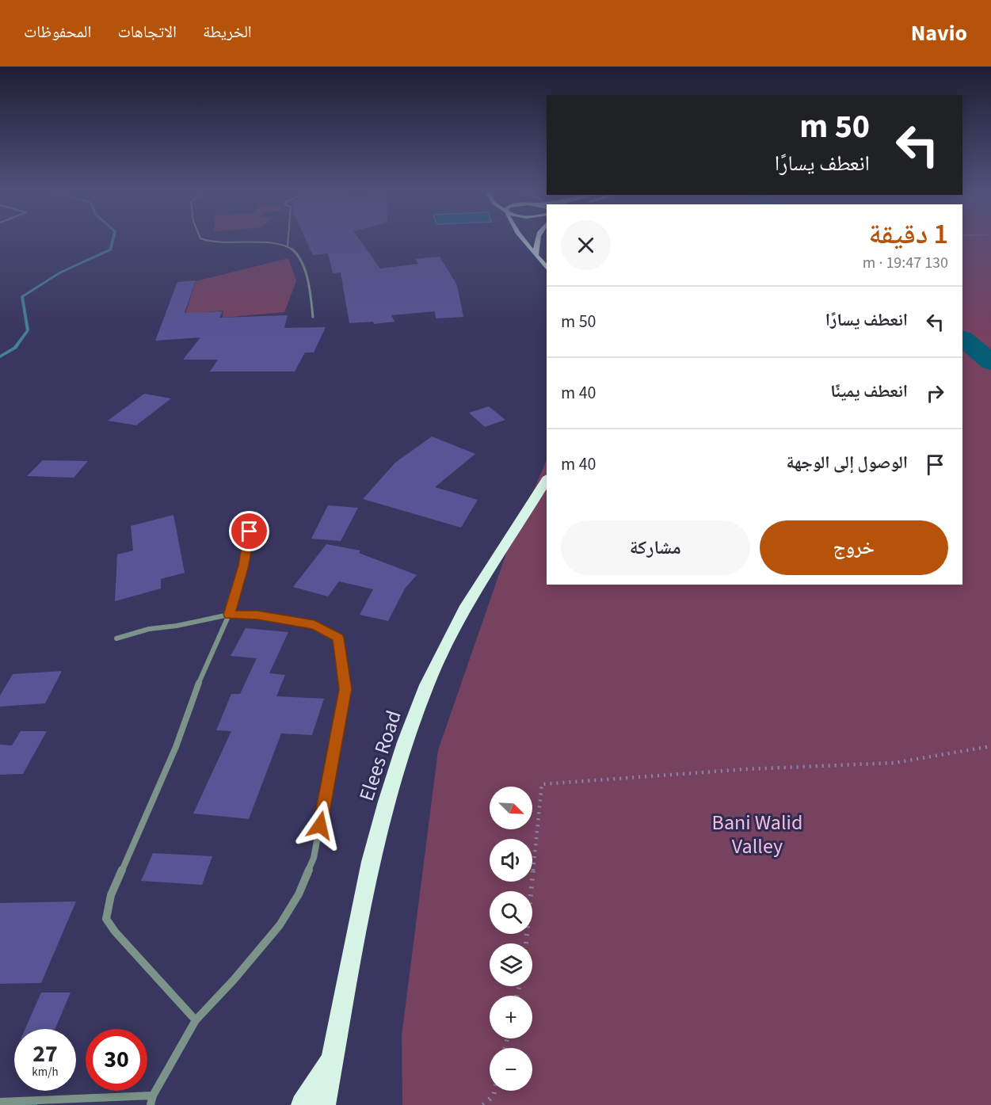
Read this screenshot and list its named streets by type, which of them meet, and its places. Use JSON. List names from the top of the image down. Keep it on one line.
{"streets":{"highway":["Elees Road"]},"parks":["Bani Walid Valley"],"north":"bottom right","page":{"header":"Navio","nav":["الخريطة","الاتجاهات","المحفوظات"],"turn":["50 m","انعطف يسارًا"],"heading":["1 دقيقة","130 m · 19:47"],"list":[{"name":"انعطف يسارًا","value":"50 m"},{"name":"انعطف يمينًا","value":"40 m"},{"name":"الوصول إلى الوجهة","value":"40 m"}],"buttons":["خروج","مشاركة"],"map_buttons":["+","−"],"speed":"27 km/h","limit":"30"}}
